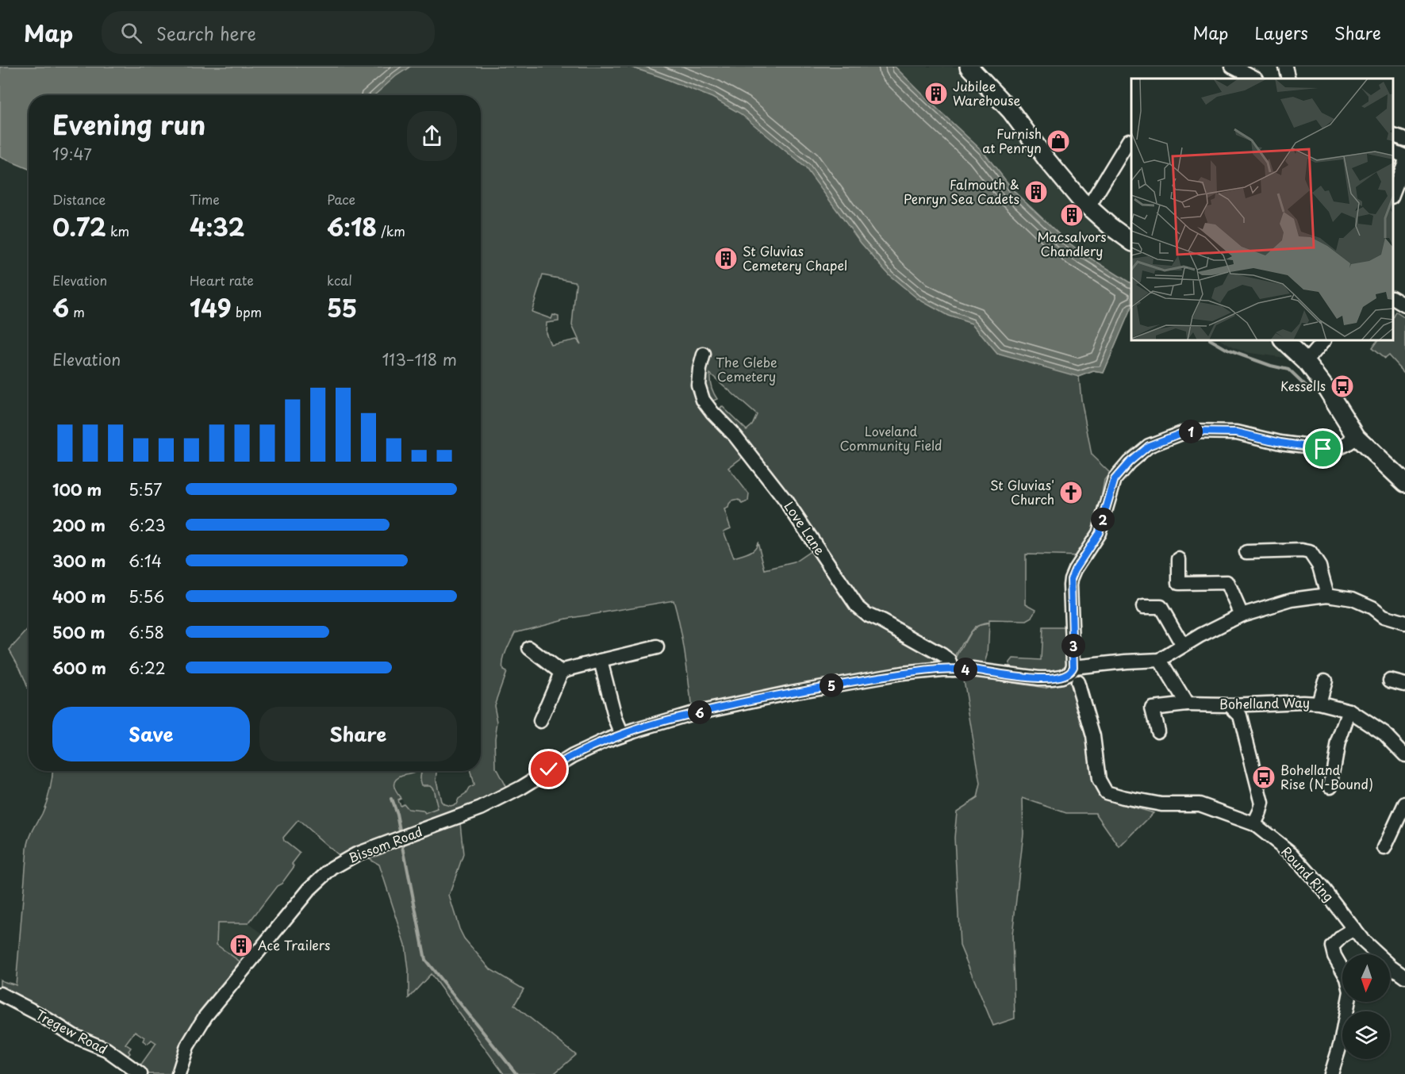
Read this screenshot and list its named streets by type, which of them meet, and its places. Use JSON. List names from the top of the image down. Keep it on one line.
{"streets":{"street":["Love Lane","Bohelland Way","Bissom Road","Round Ring","Tregew Road"]},"crossings":[["Love Lane","Bissom Road"]],"parks":["The Glebe Cemetery","Loveland Community Field"],"places":{"building":["Jubilee Warehouse","Falmouth & Penryn Sea Cadets","Macsalvors Chandlery","St Gluvias Cemetery Chapel","Ace Trailers"],"shop":["Furnish at Penryn"],"bus stop":["Kessells","Bohelland Rise (N-Bound)"],"church":["St Gluvias' Church"]},"north":"bottom","page":{"header":"Map","search":"Search here","nav":["Map","Layers","Share"],"heading":["Evening run","19:47"],"stats":[["Distance","0.72 km"],["Time","4:32"],["Pace","6:18 /km"],["Elevation","6 m"],["Heart rate","149 bpm"],["kcal","55"]],"chart":["Elevation","113–118 m"],"pins":["1","2","3","4","5","6"],"list":[{"name":"100 m","note":"5:57"},{"name":"200 m","note":"6:23"},{"name":"300 m","note":"6:14"},{"name":"400 m","note":"5:56"},{"name":"500 m","note":"6:58"},{"name":"600 m","note":"6:22"}],"buttons":["Save","Share"]}}
